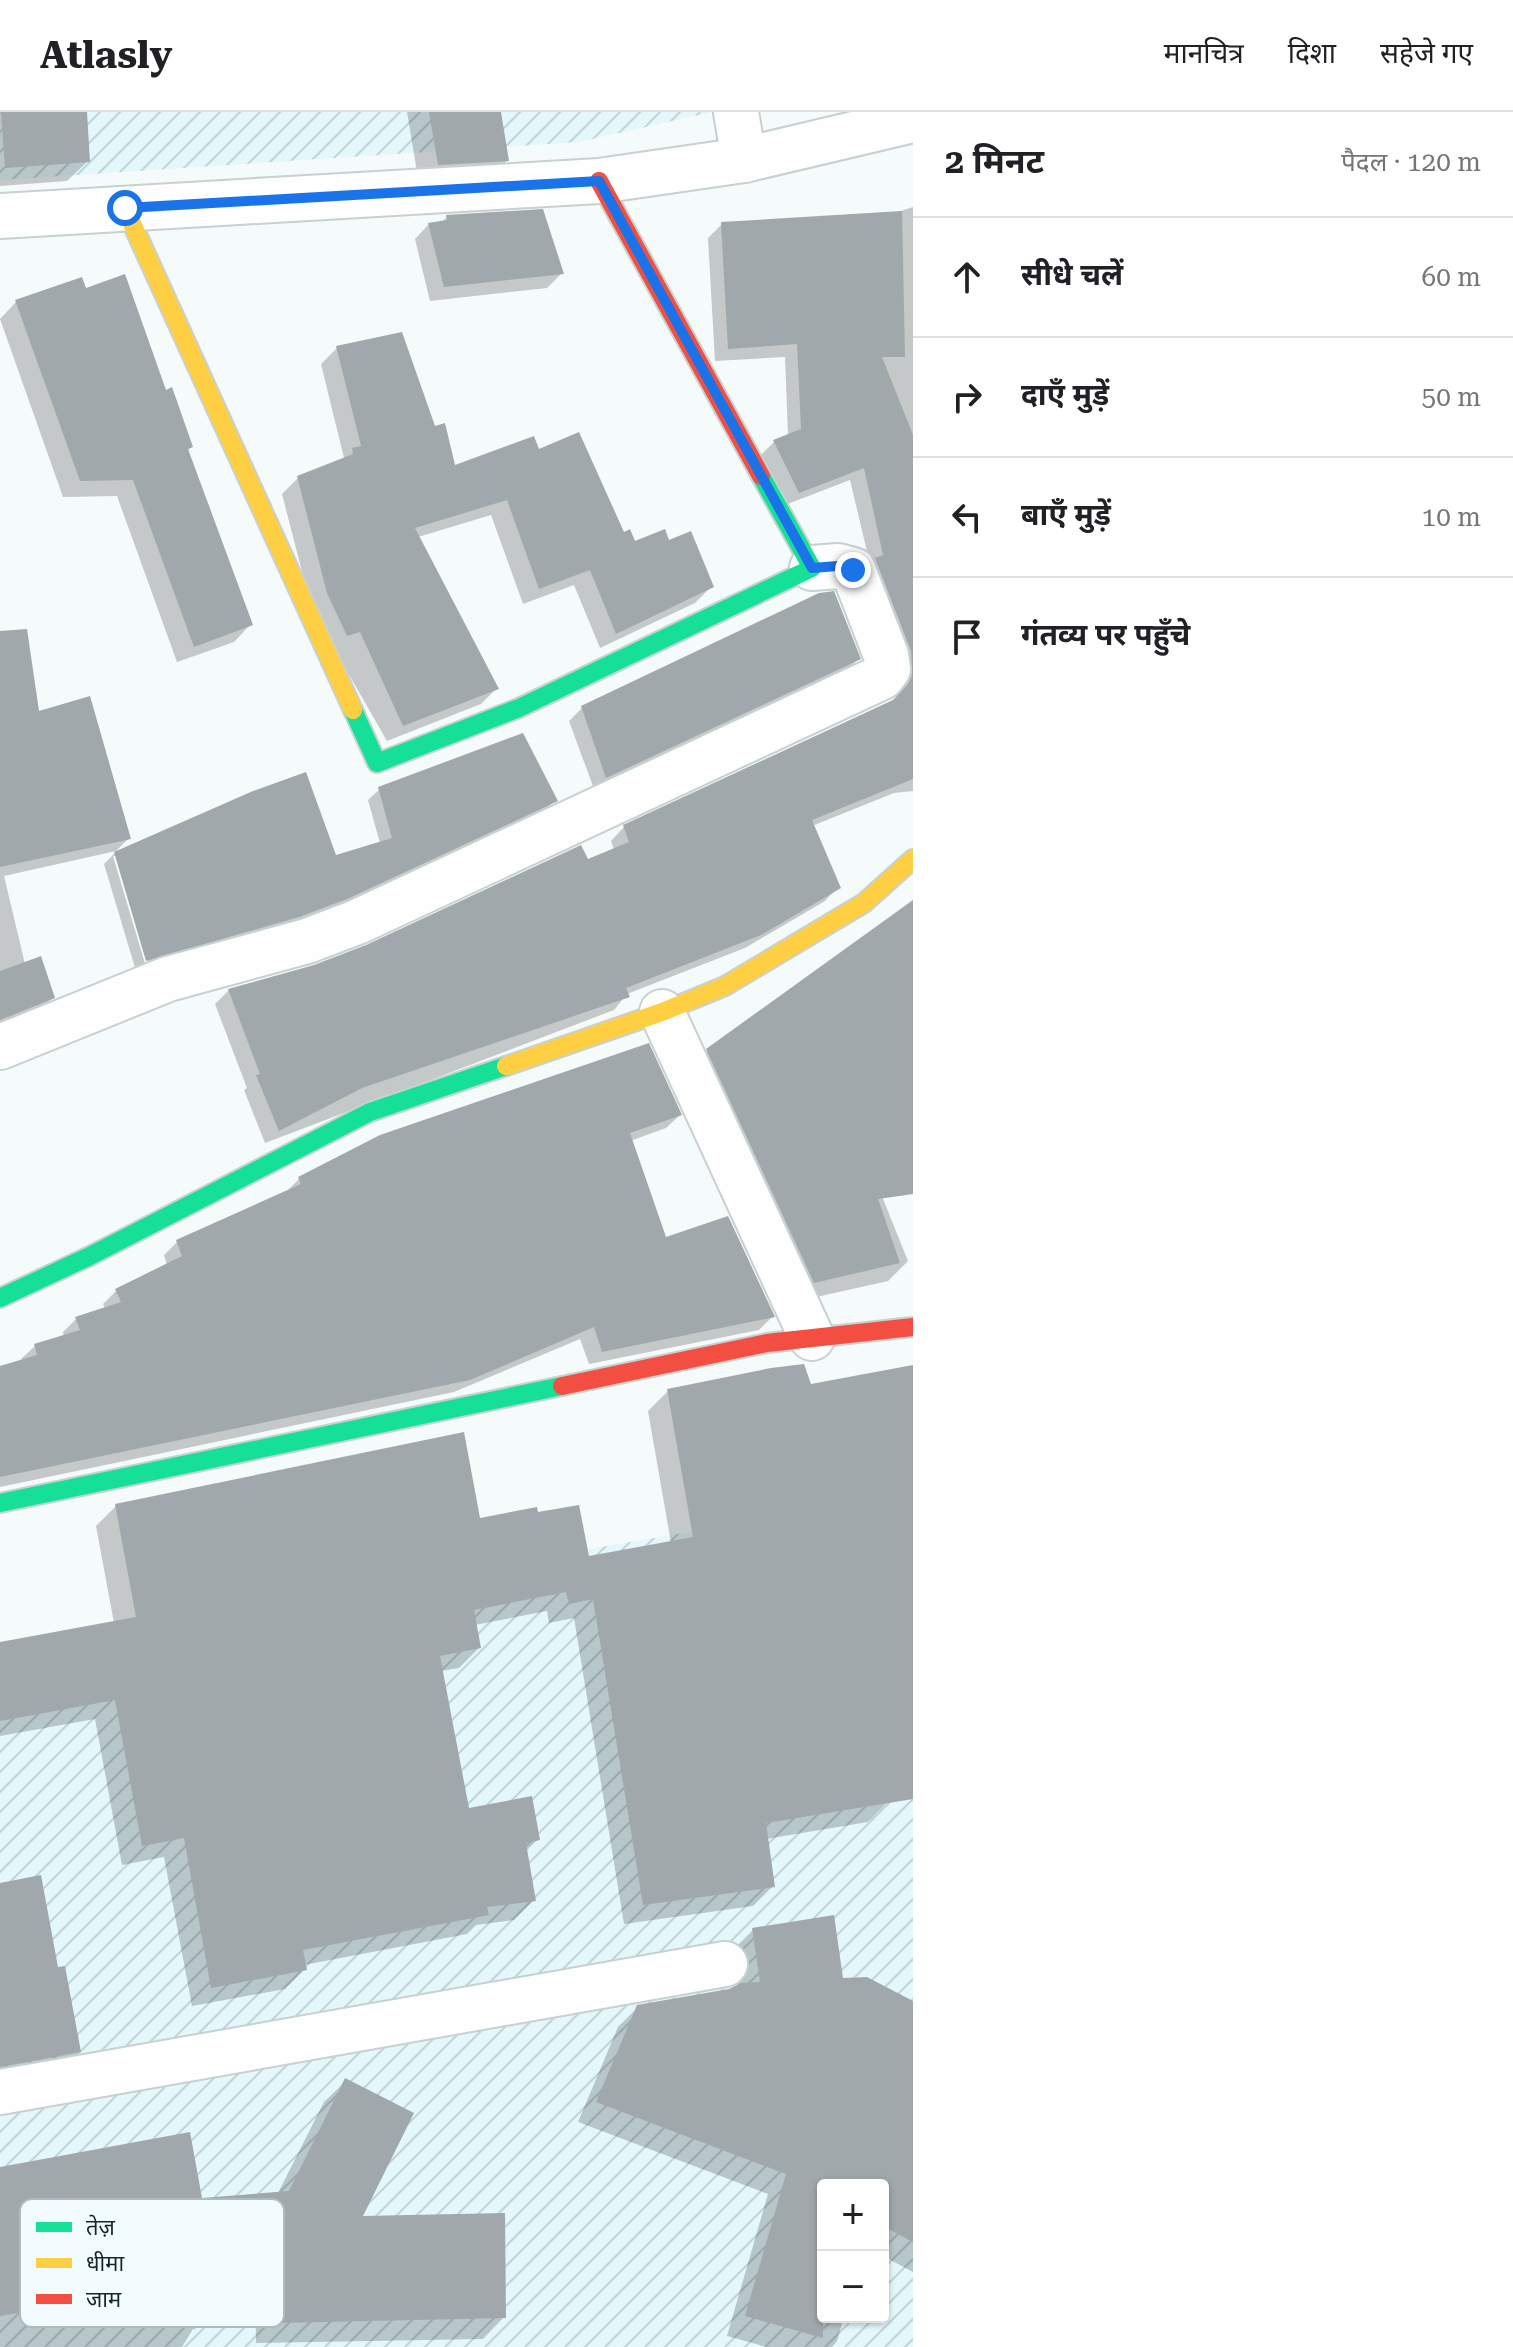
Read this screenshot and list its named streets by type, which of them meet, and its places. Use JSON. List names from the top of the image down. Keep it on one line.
{"legend":["तेज़","धीमा","जाम"],"page":{"header":"Atlasly","nav":["मानचित्र","दिशा","सहेजे गए"],"heading":["2 मिनट","पैदल · 120 m"],"list":[["सीधे चलें","60 m"],["दाएँ मुड़ें","50 m"],["बाएँ मुड़ें","10 m"],"गंतव्य पर पहुँचे"],"map_buttons":["+","−"]}}
